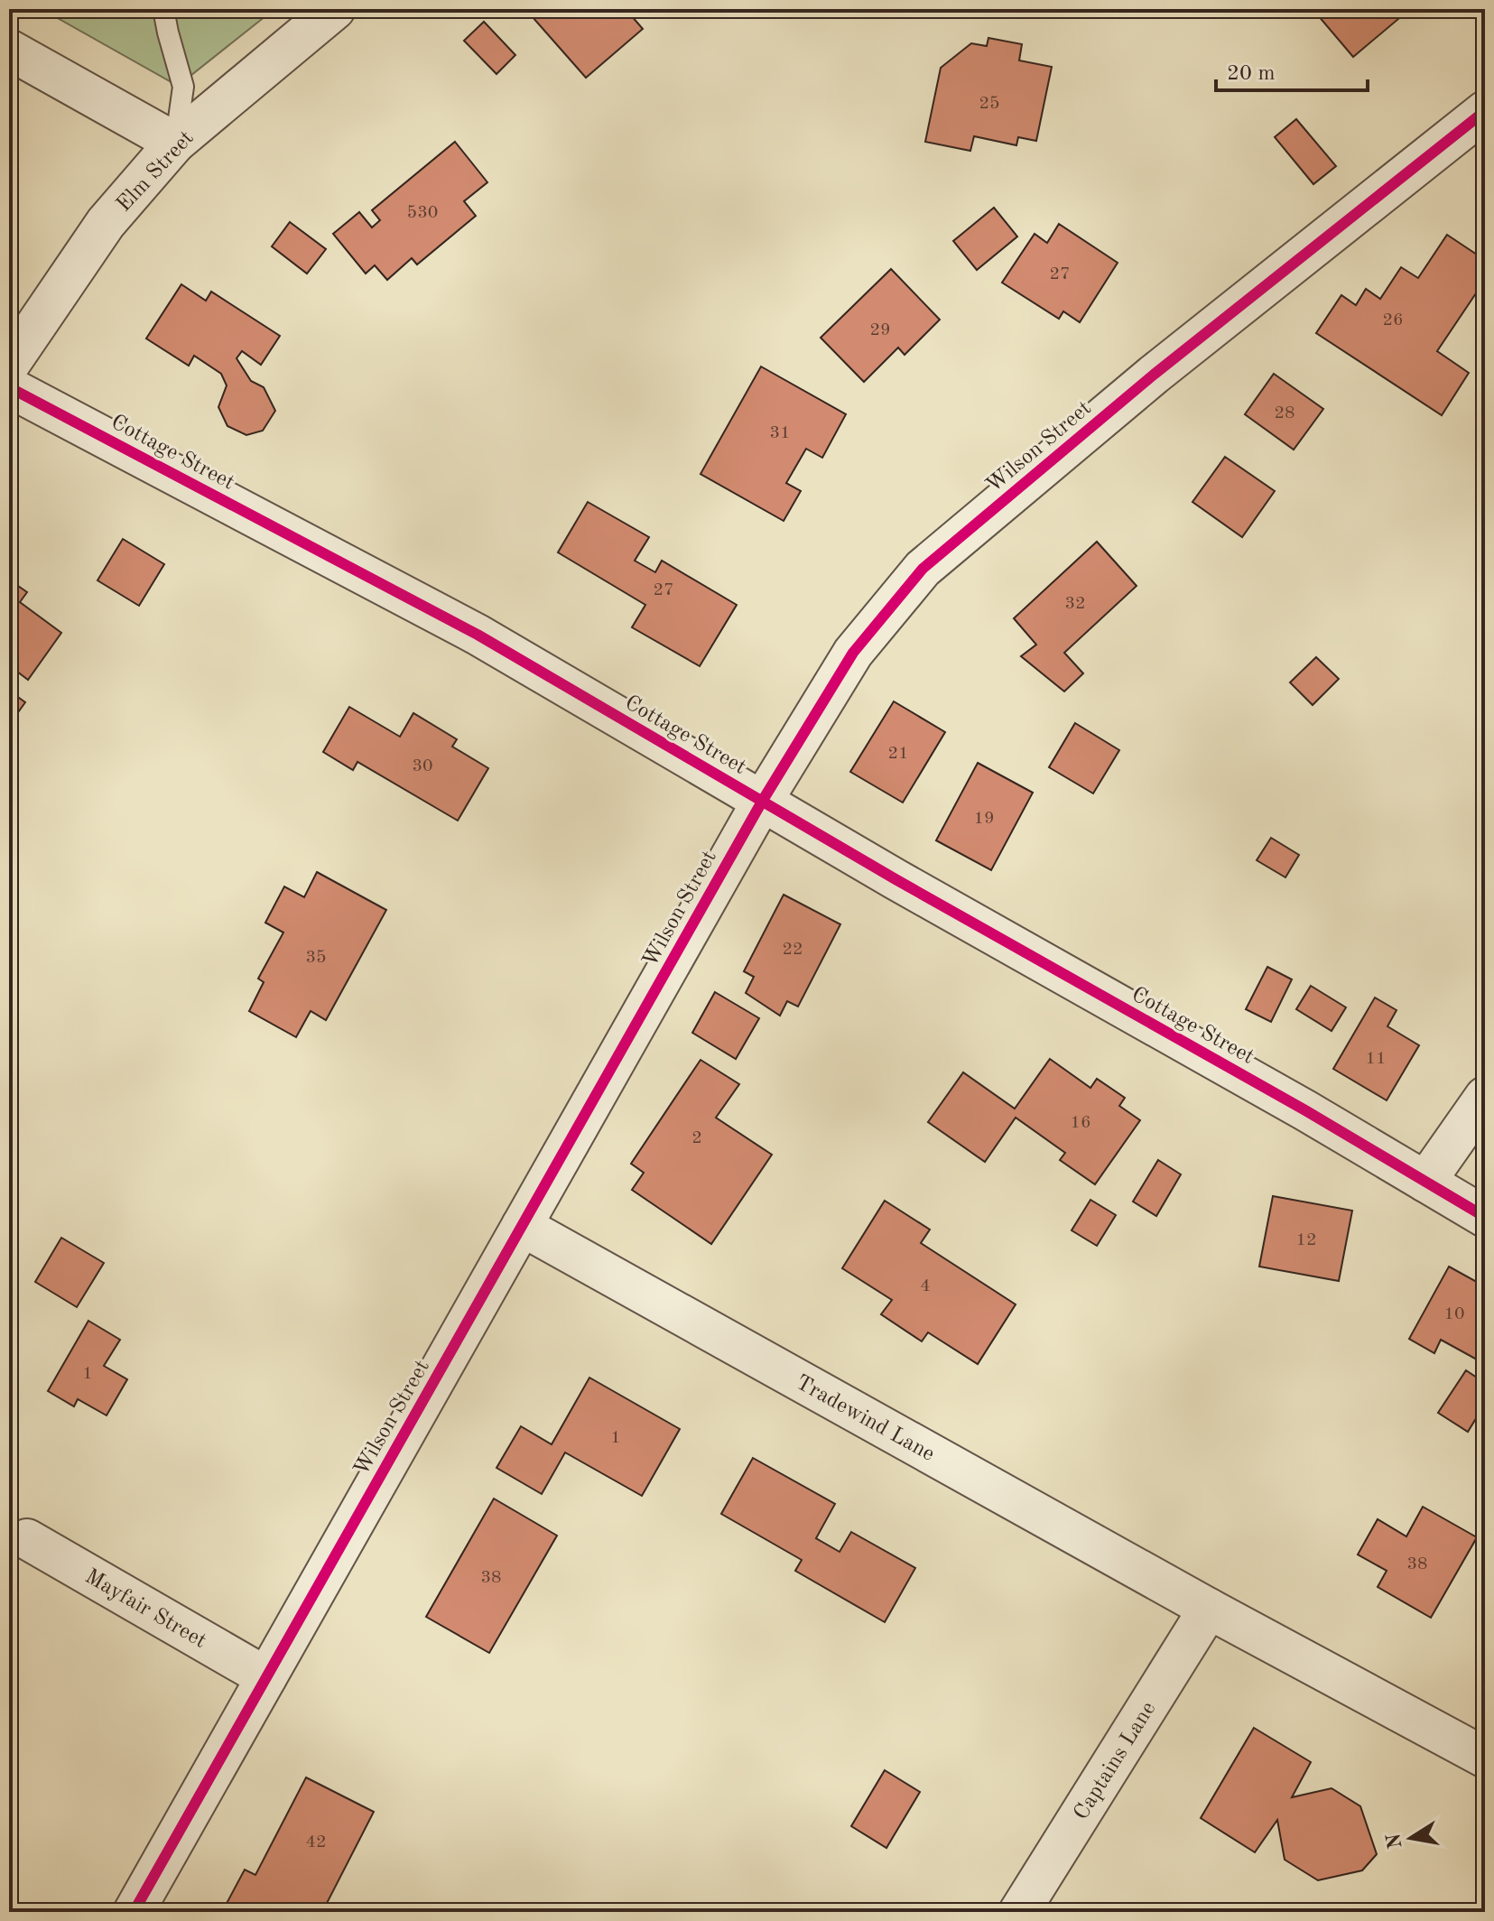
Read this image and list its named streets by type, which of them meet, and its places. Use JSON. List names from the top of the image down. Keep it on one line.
{"streets":{"street":["Elm Street","Wilson Street","Cottage Street","Tradewind Lane","Mayfair Street","Captains Lane"]},"crossings":[["Wilson Street","Cottage Street"],["Wilson Street","Tradewind Lane"],["Wilson Street","Mayfair Street"],["Tradewind Lane","Captains Lane"]],"house_numbers":["25","530","27","26","29","28","31","27","32","21","30","19","22","35","11","16","2","12","4","10","1","1","38","38","42"],"scale_bar":"20 m","north":"left"}
